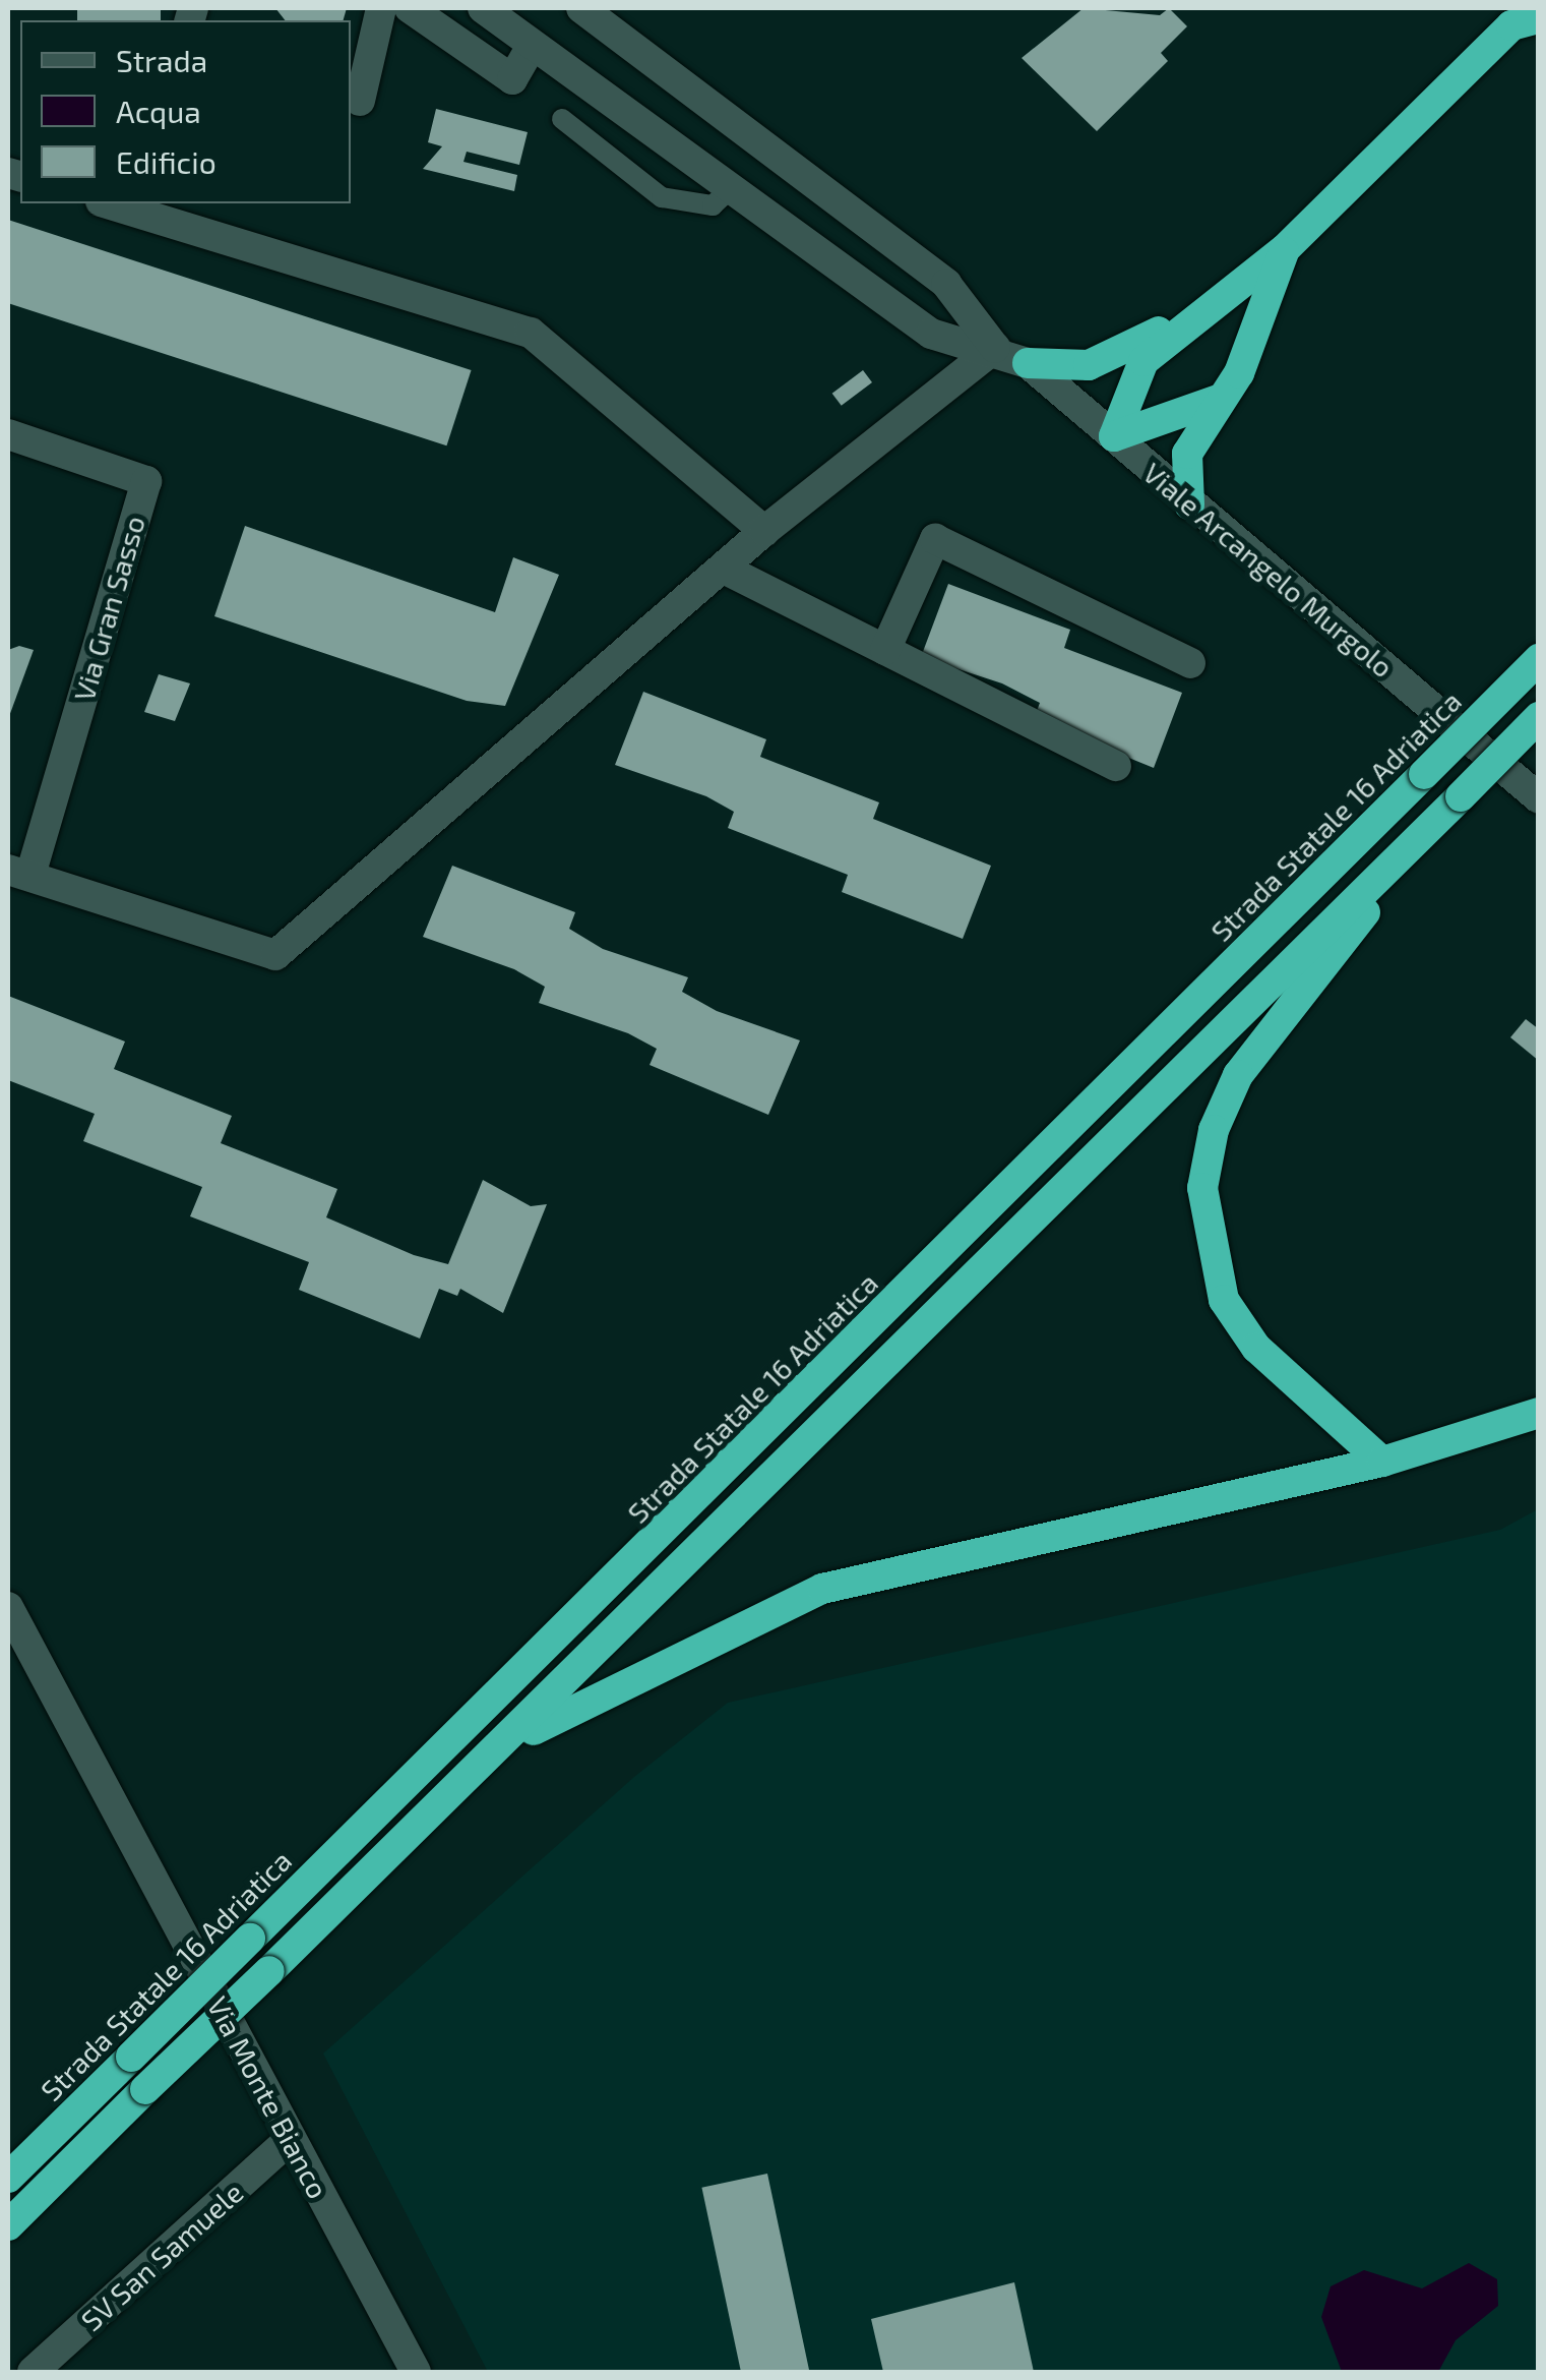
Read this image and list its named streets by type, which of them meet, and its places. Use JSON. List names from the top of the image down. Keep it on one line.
{"streets":{"highway":["Strada Statale 16 Adriatica"],"street":["Viale Arcangelo Murgolo","Via Gran Sasso","Via Monte Bianco","SV San Samuele"]},"crossings":[["Via Monte Bianco","SV San Samuele"]],"legend":["Strada","Acqua","Edificio"]}
